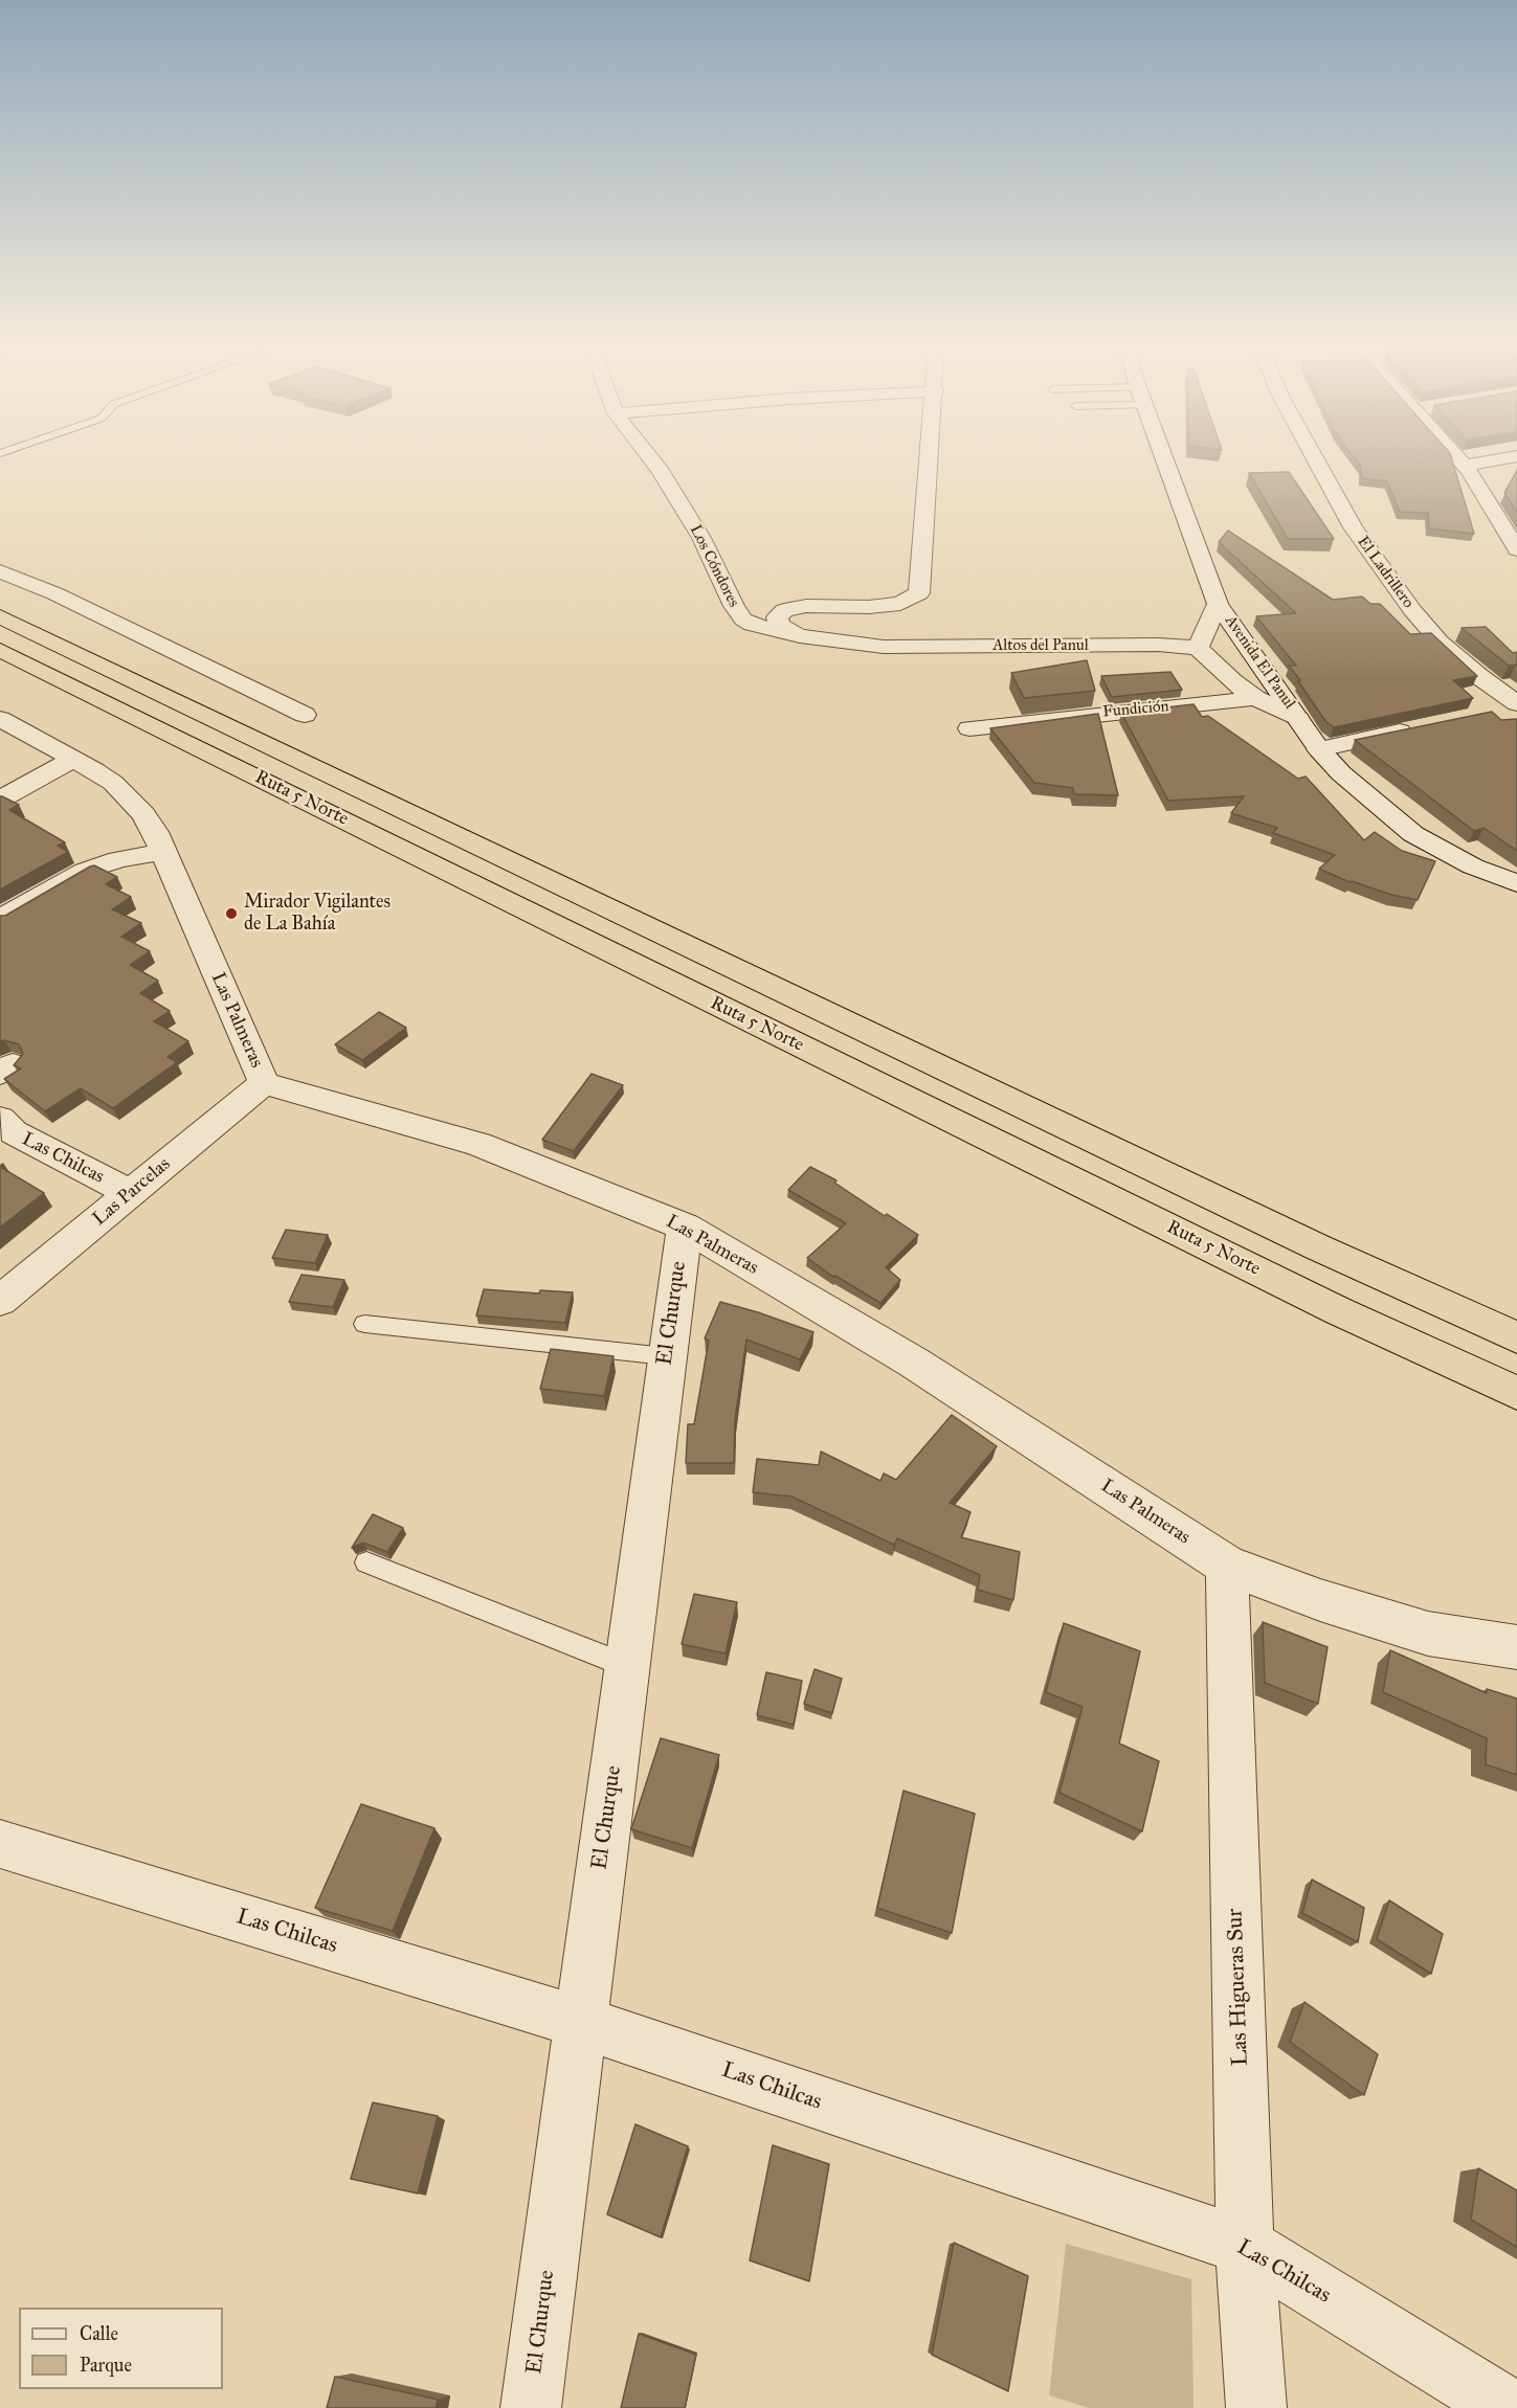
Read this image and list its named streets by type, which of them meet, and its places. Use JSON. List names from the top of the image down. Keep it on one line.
{"streets":{"highway":["Ruta 5 Norte"],"street":["Los Cóndores","El Ladrillero","Altos del Panul","Avenida El Panul","Fundición","Las Palmeras","Las Chilcas","Las Parcelas","El Churque","Las Higueras Sur"]},"crossings":[["Los Cóndores","Altos del Panul"],["Las Palmeras","Las Parcelas"],["Las Palmeras","El Churque"],["Las Palmeras","Las Higueras Sur"],["Las Chilcas","Las Parcelas"],["Las Chilcas","El Churque"],["Las Chilcas","Las Higueras Sur"]],"places":["Mirador Vigilantes de La Bahía"],"legend":["Calle","Parque"]}
